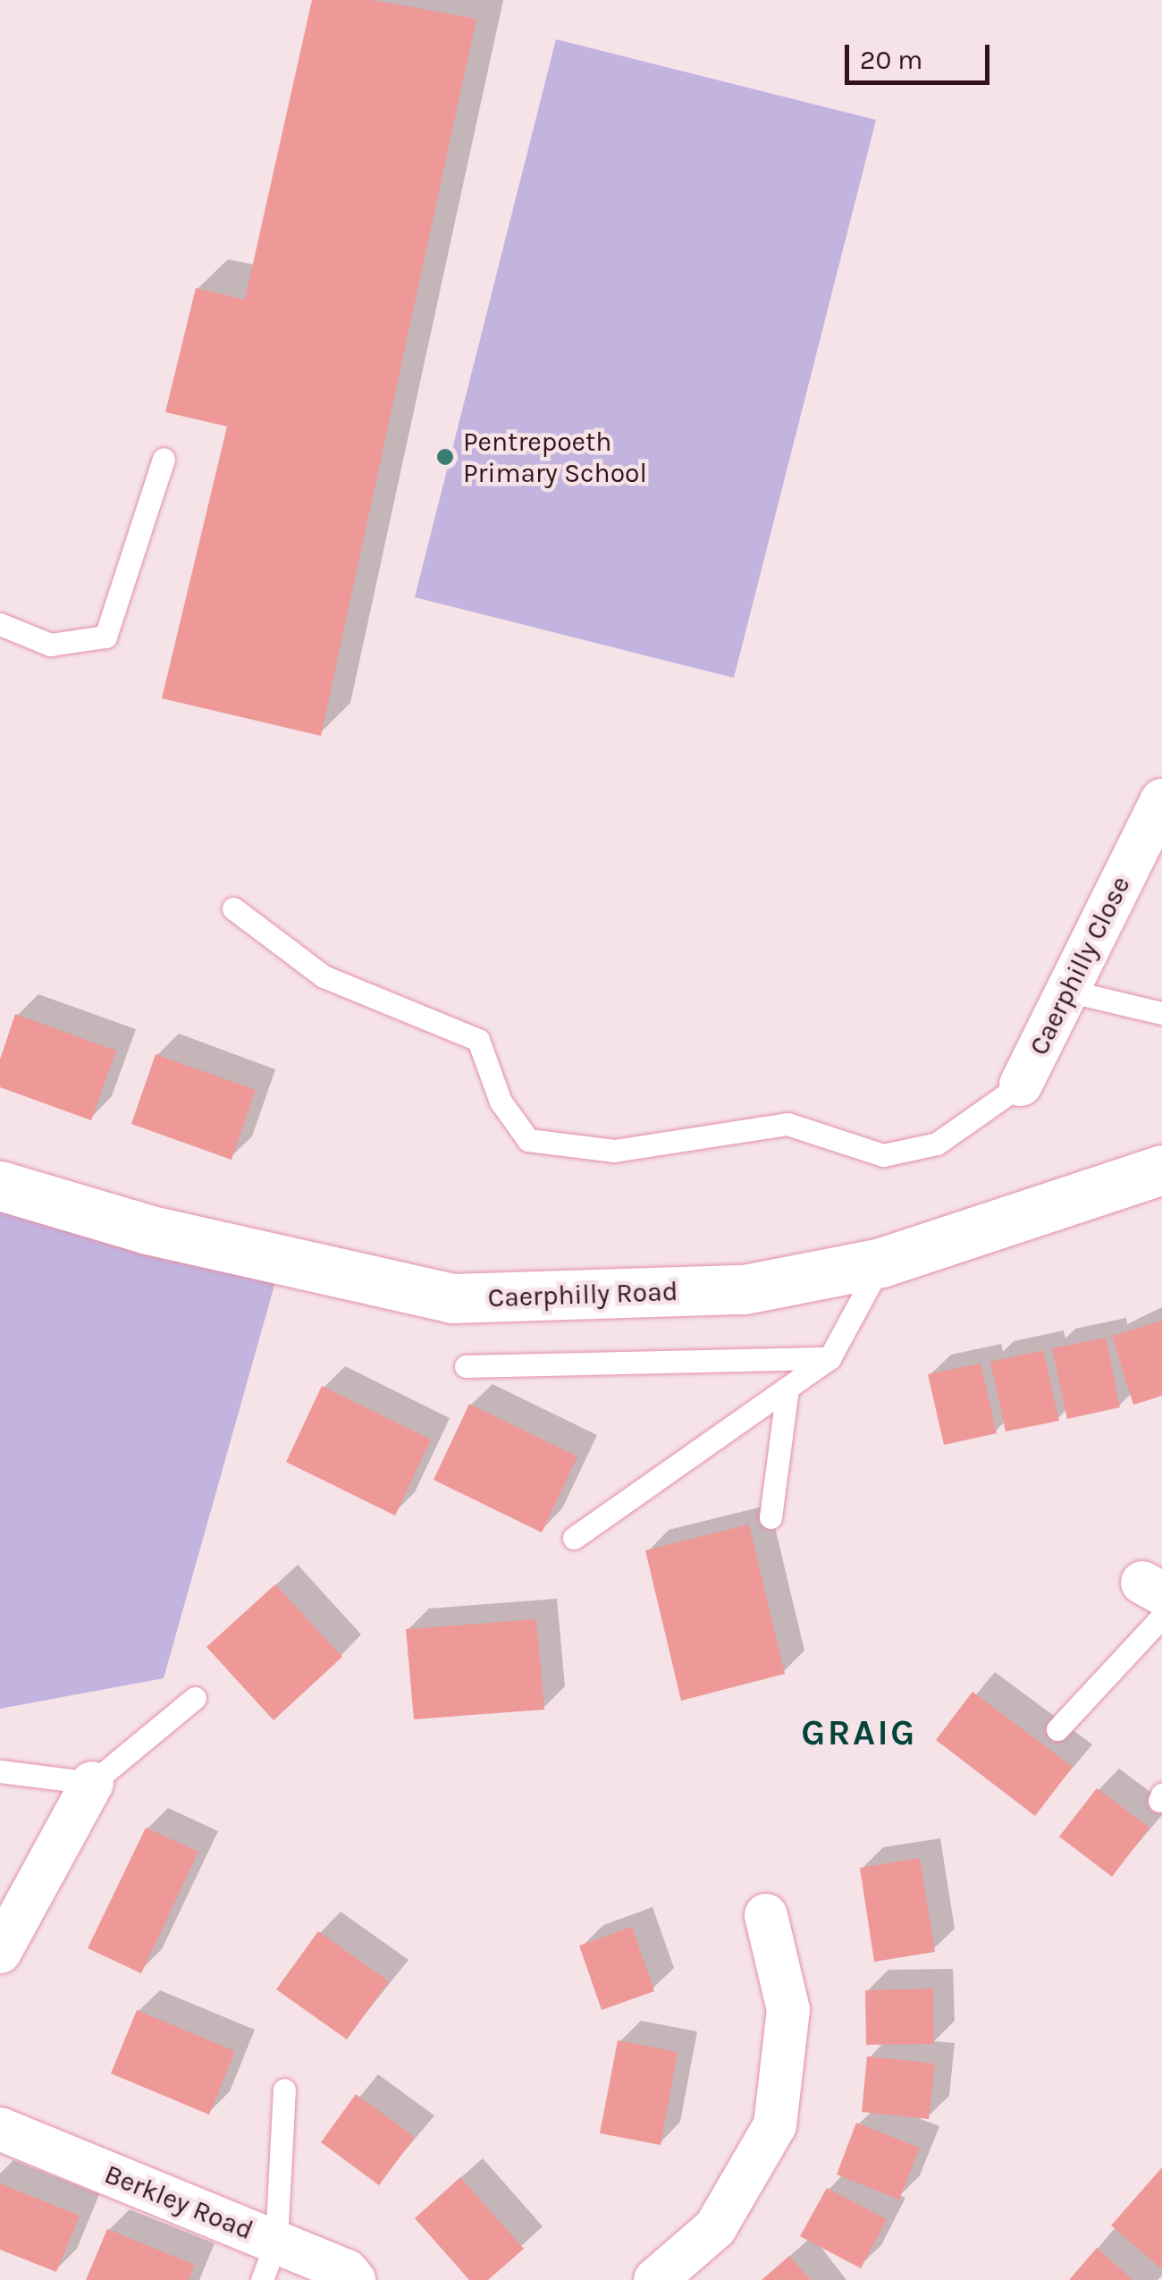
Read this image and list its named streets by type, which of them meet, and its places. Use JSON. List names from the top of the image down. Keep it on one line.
{"streets":{"main road":["Caerphilly Road"],"street":["Caerphilly Close","Berkley Road"]},"districts":["GRAIG"],"places":["Pentrepoeth Primary School"],"scale_bar":"20 m"}
